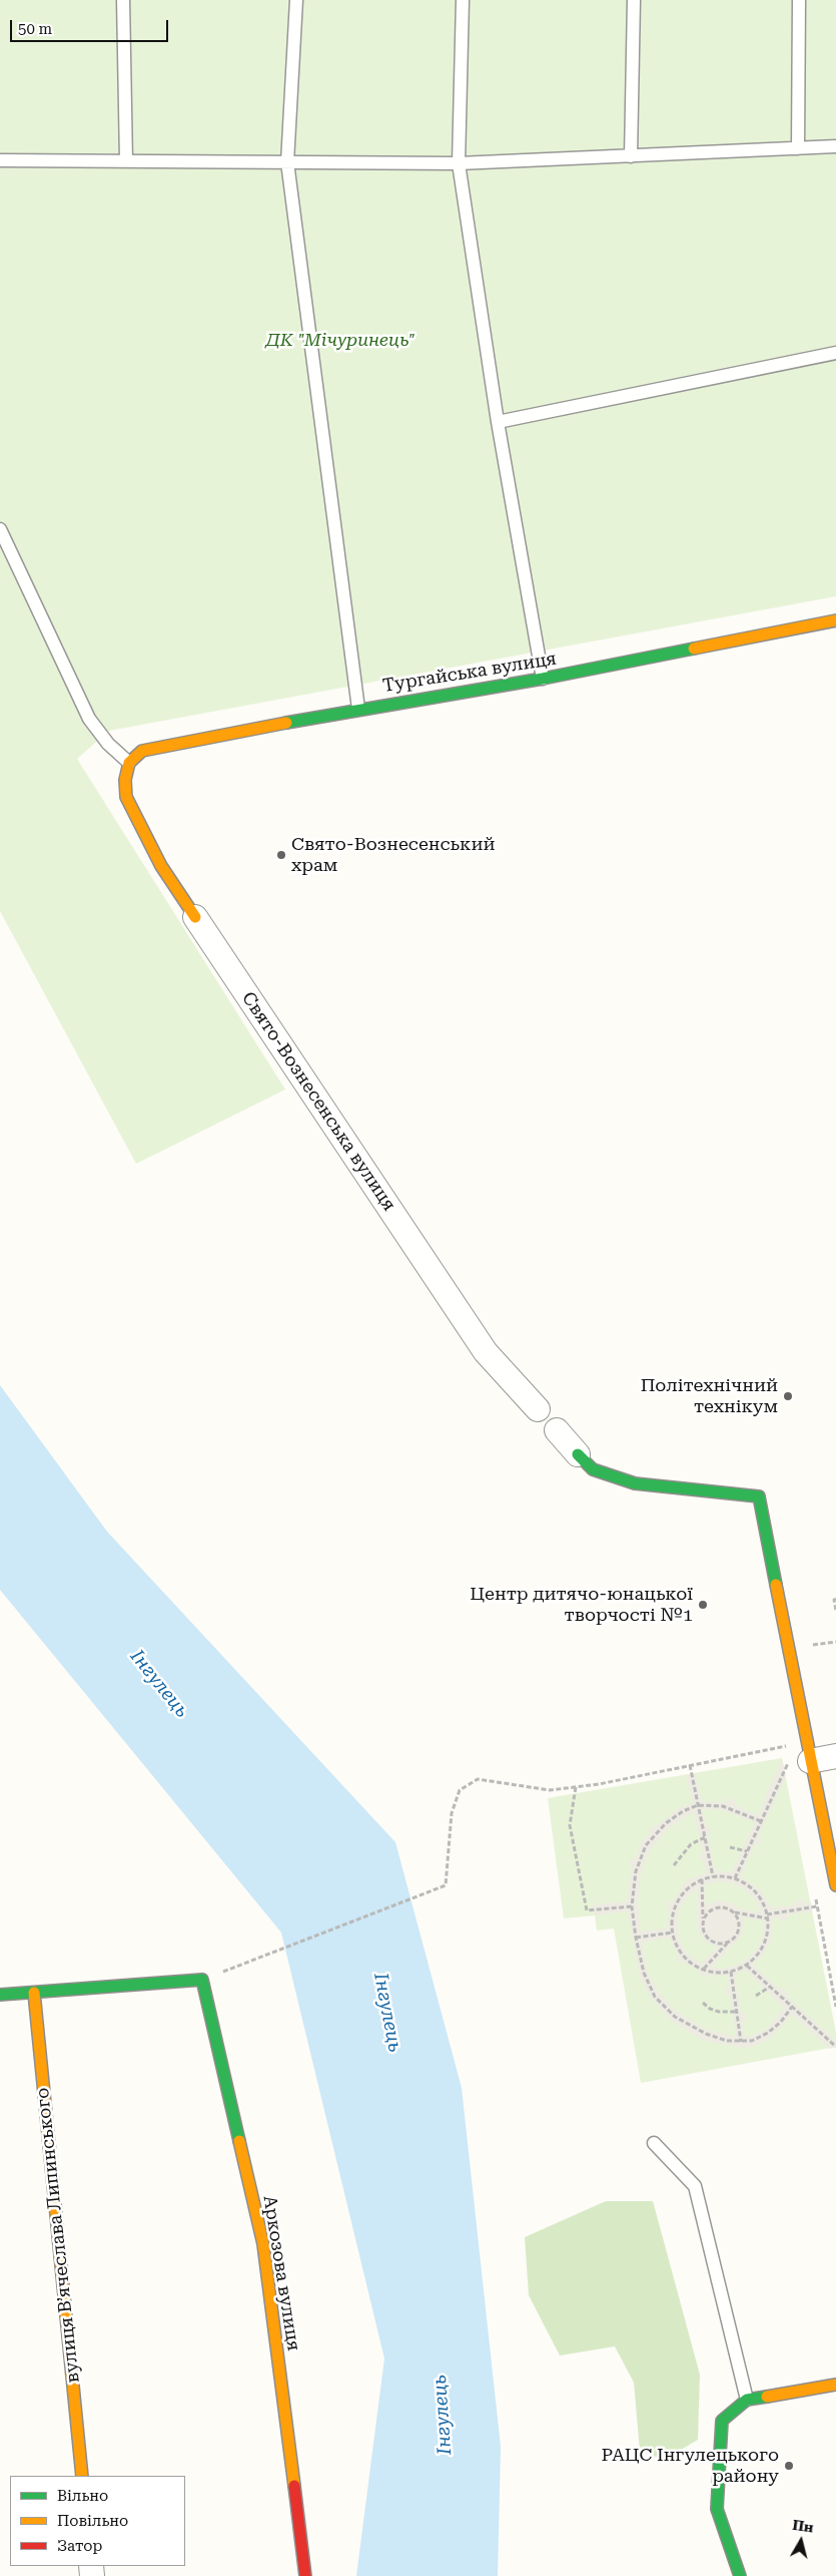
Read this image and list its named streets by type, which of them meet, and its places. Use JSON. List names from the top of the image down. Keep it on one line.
{"streets":{"street":["Тургайська вулиця","Свято-Вознесенська вулиця","вулиця В’ячеслава Липинського","Аркозова вулиця"]},"crossings":[["Тургайська вулиця","Свято-Вознесенська вулиця"]],"water":["Інгулець"],"parks":["ДК \"Мічуринець\""],"places":["Свято-Вознесенський храм","Політехнічний технікум","Центр дитячо-юнацької творчості №1","РАЦС Інгулецького району"],"legend":["Вільно","Повільно","Затор"],"scale_bar":"50 m","north":"top"}
